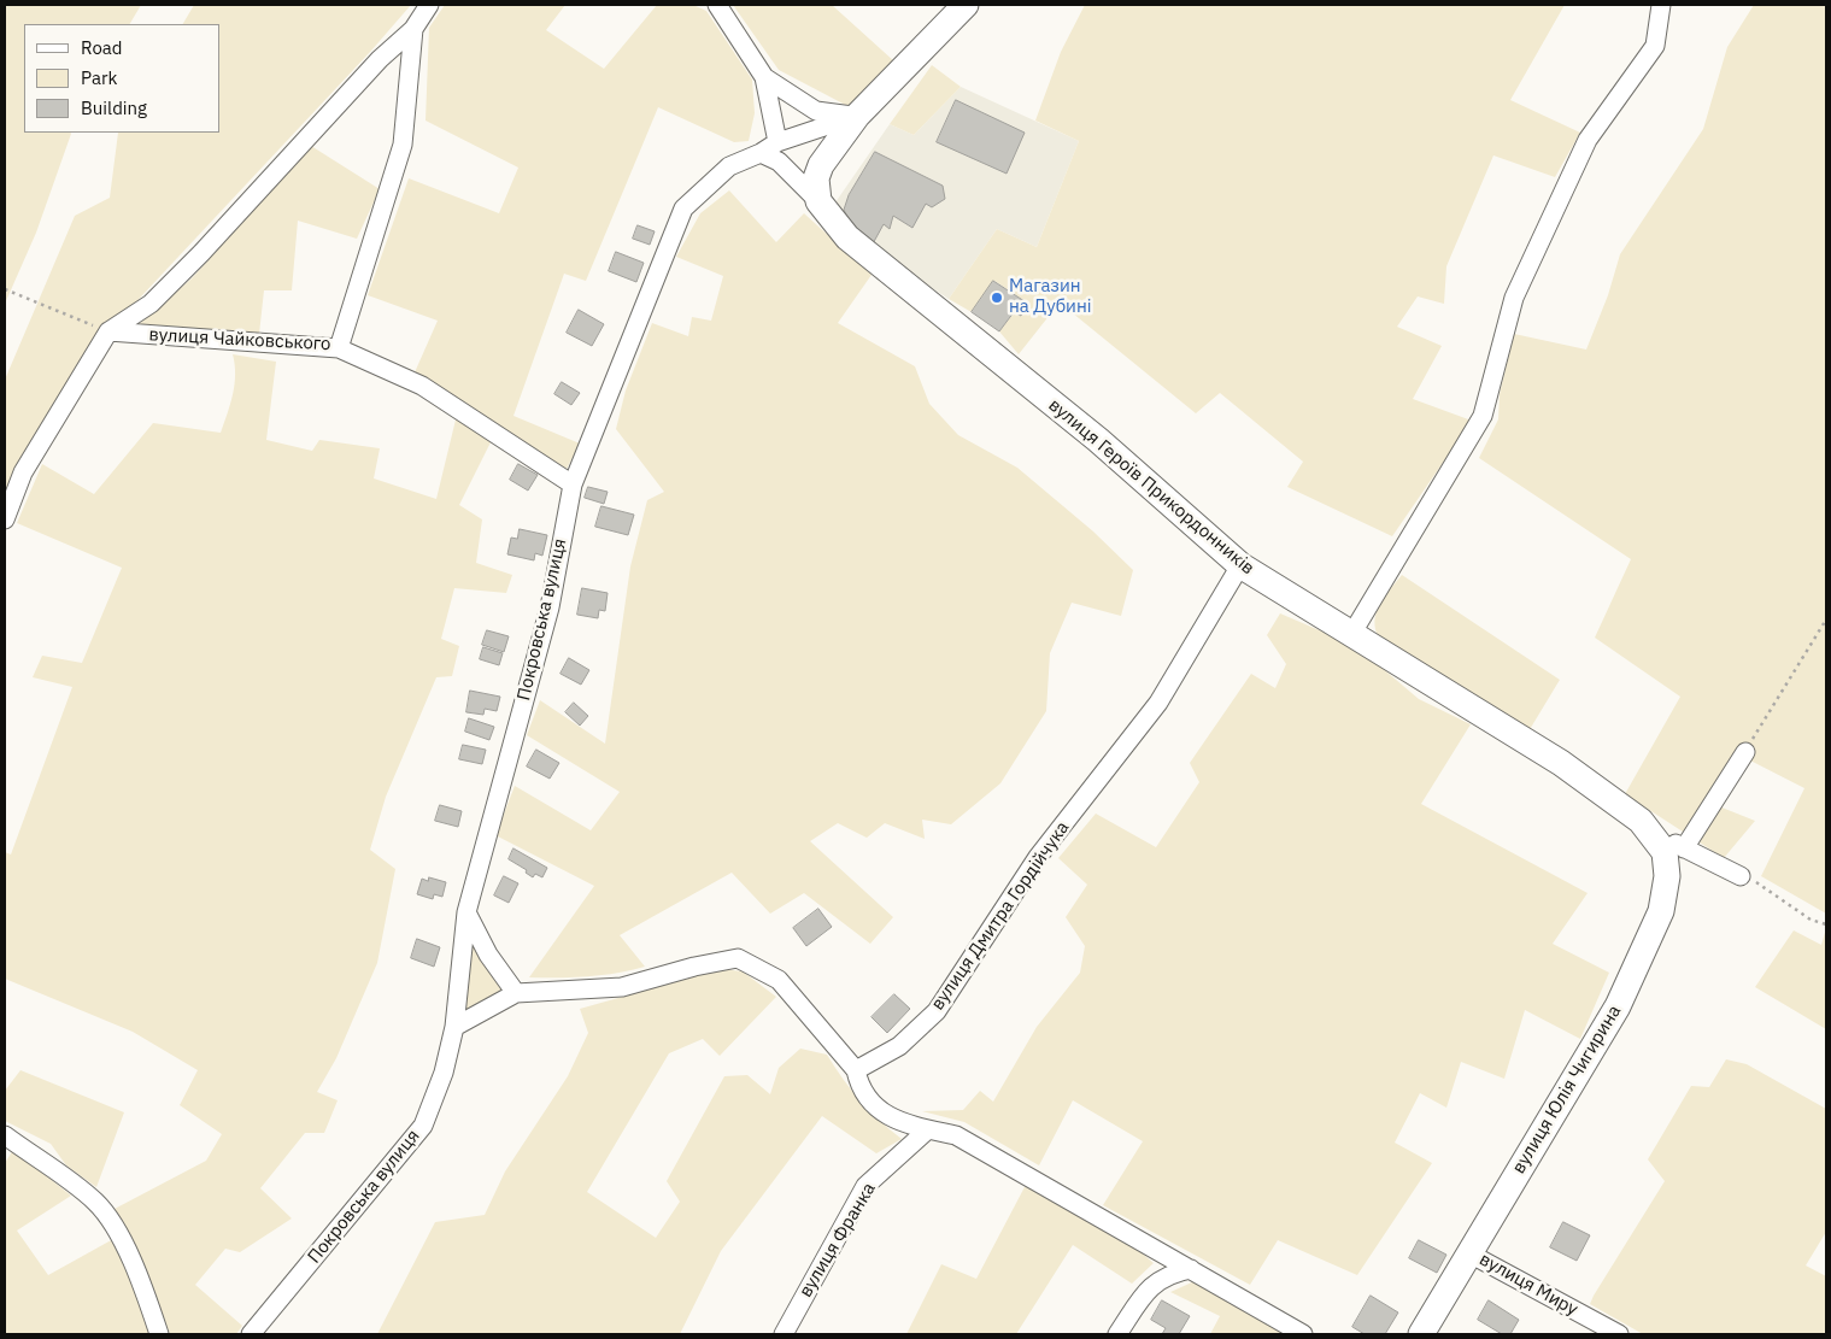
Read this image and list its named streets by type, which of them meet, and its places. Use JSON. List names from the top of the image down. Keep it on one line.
{"streets":{"street":["вулиця Чайковського","вулиця Героїв Прикордонників","Покровська вулиця","вулиця Дмитра Гордійчука","вулиця Юлія Чигирина","вулиця Франка","вулиця Миру"]},"crossings":[["вулиця Героїв Прикордонників","вулиця Дмитра Гордійчука"],["вулиця Героїв Прикордонників","вулиця Юлія Чигирина"],["вулиця Юлія Чигирина","вулиця Миру"]],"places":["Магазин на Дубині"],"legend":["Road","Park","Building"]}
